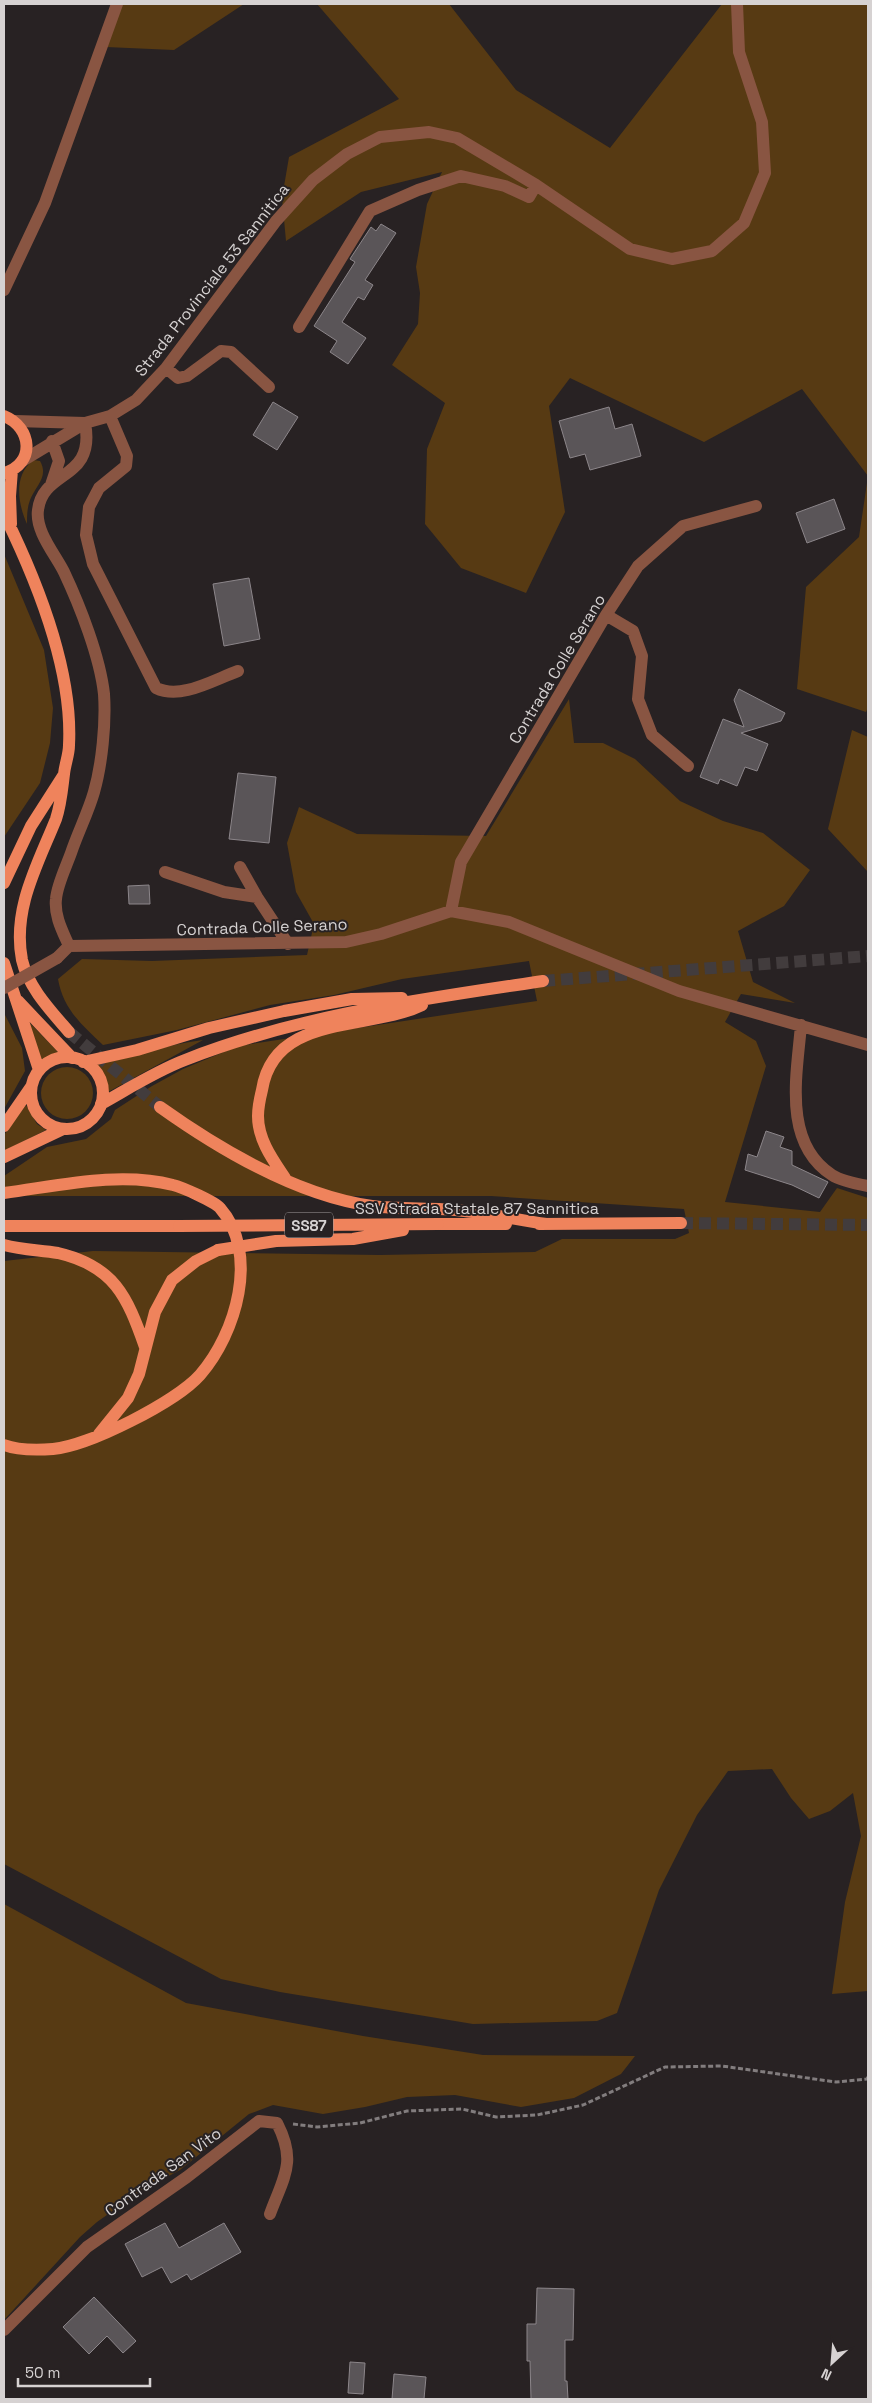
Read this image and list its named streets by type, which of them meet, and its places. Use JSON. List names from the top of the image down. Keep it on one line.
{"streets":{"main road":["Strada Provinciale 53 Sannitica","SSV Strada Statale 87 Sannitica","SS87"],"street":["Contrada Colle Serano","Contrada San Vito"]},"scale_bar":"50 m","north":"bottom left"}
